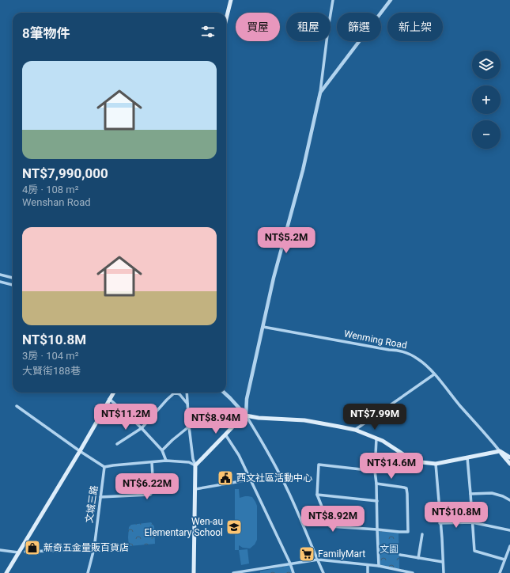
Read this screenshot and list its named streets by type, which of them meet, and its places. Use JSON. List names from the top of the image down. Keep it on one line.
{"streets":{"street":["Wenming Road","文城三路"]},"parks":["文園"],"places":{"public building":["西文社區活動中心"],"school or university":["Wen-au Elementary School"],"shop":["新奇五金量販百貨店"],"supermarket":["FamilyMart"]},"page":{"chip":["買屋","租屋","篩選","新上架"],"heading":"8筆物件","map_buttons":["+","−"],"list":[{"name":"NT$7,990,000","note":"4房 · 108 m² · Wenshan Road"},{"name":"NT$10.8M","note":"3房 · 104 m² · 大賢街188巷"}],"price":["NT$5.2M","NT$11.2M","NT$7.99M","NT$8.94M","NT$14.6M","NT$6.22M","NT$10.8M","NT$8.92M"]}}
